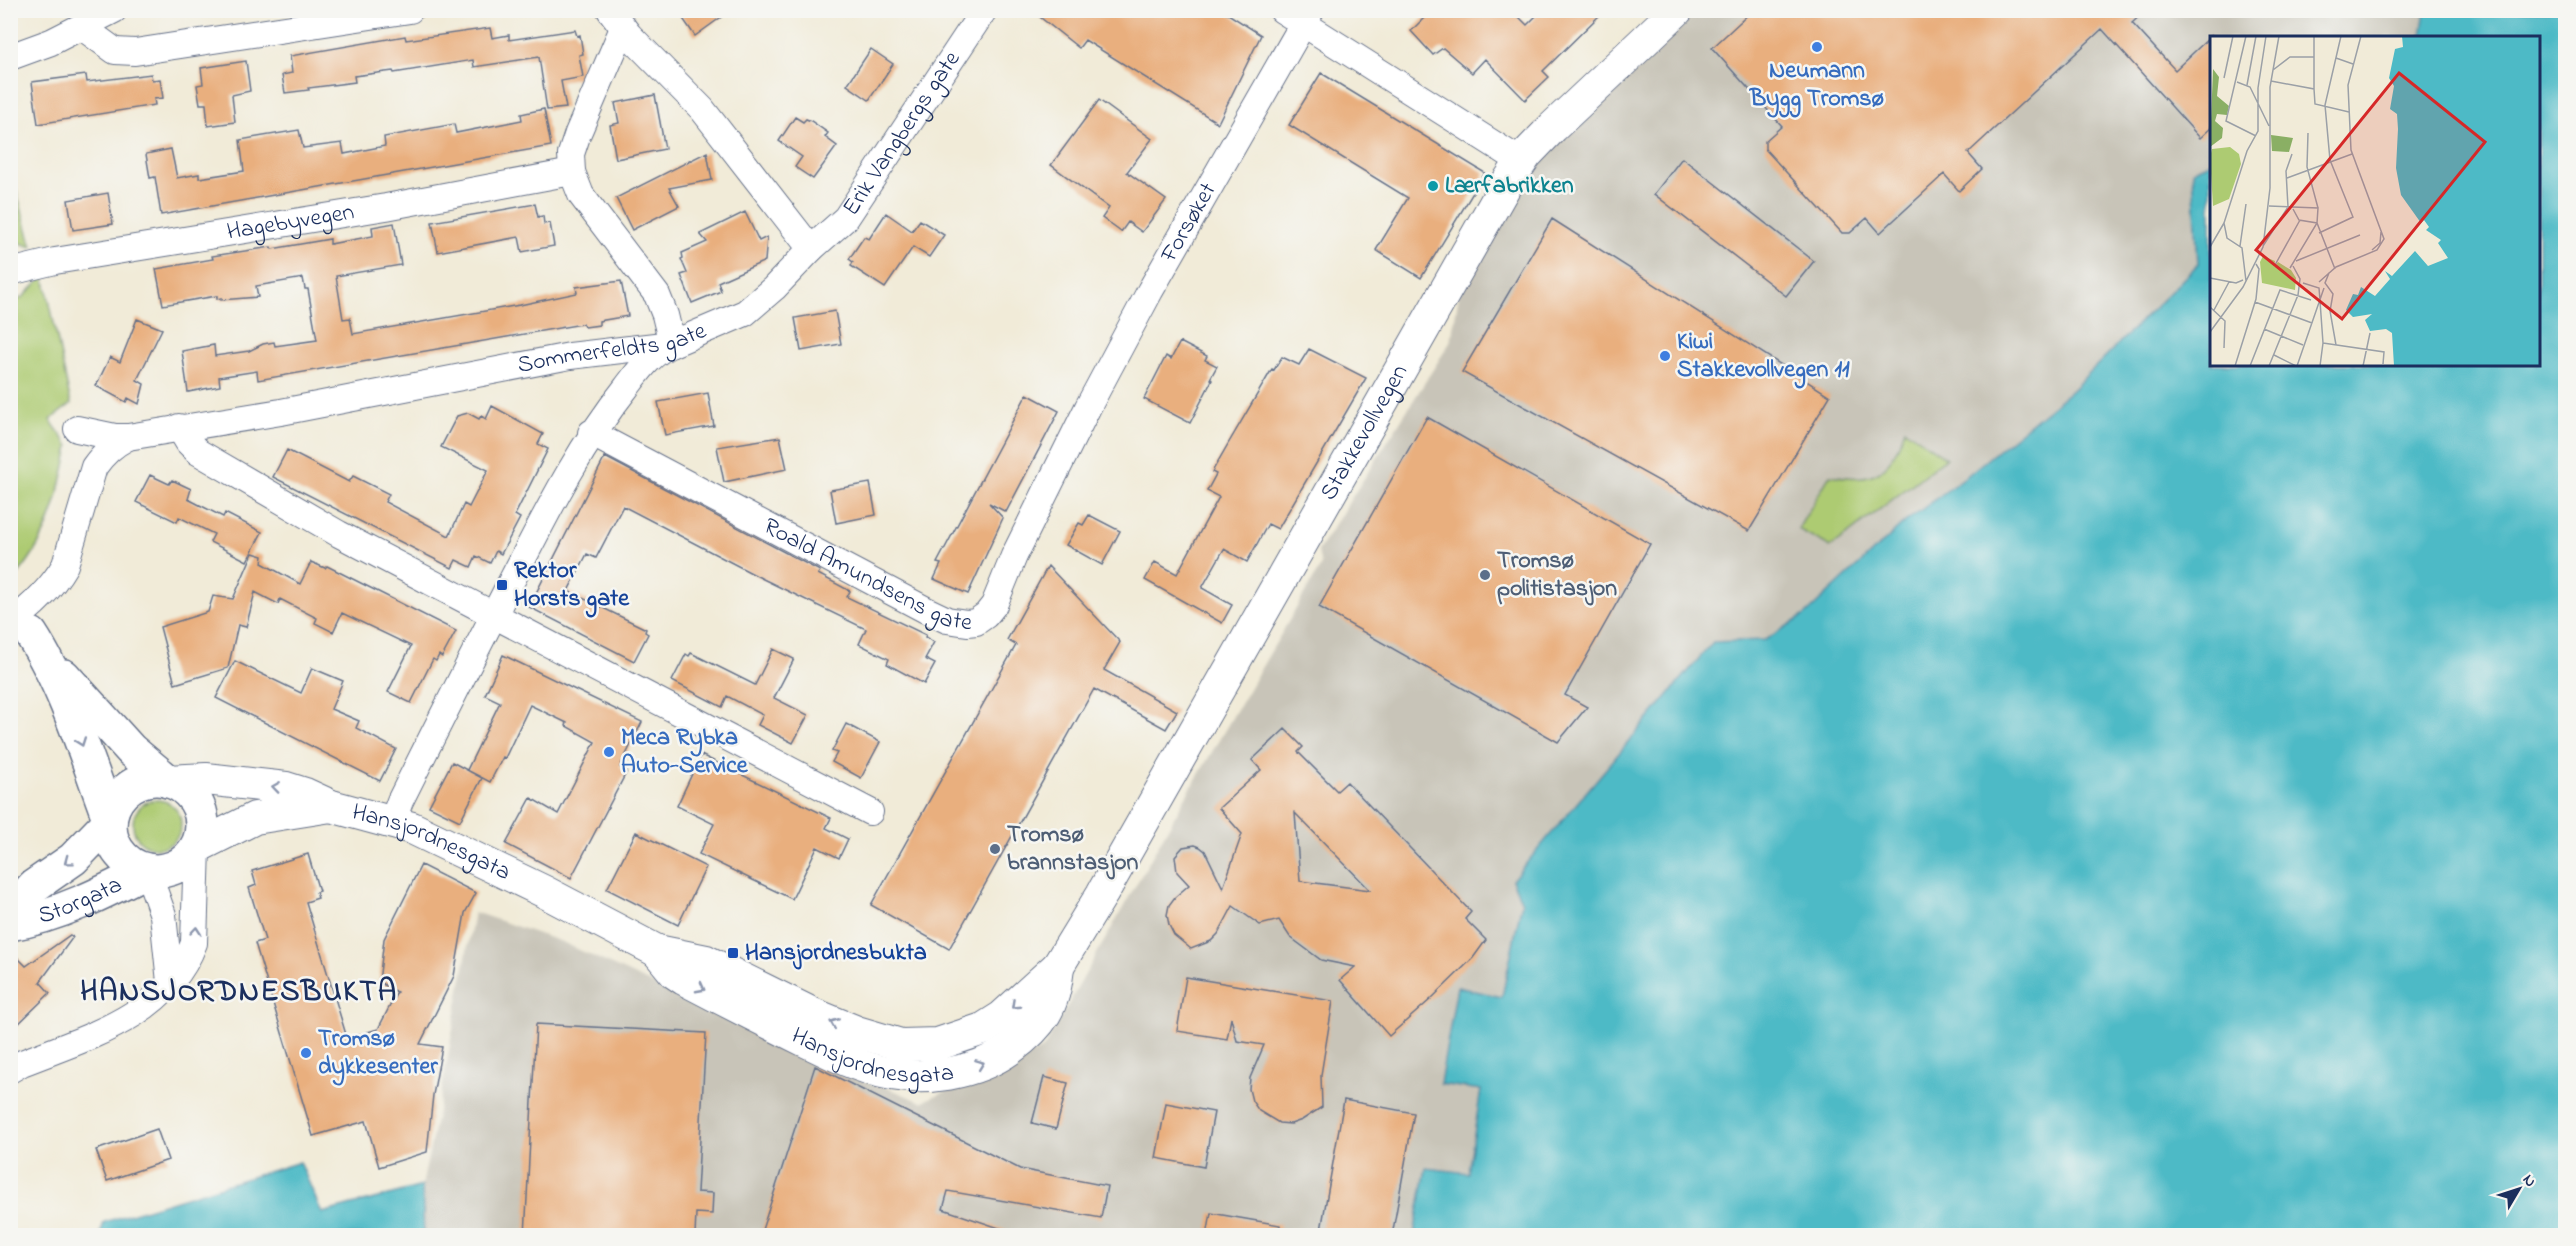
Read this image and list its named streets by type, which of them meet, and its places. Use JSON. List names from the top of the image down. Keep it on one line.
{"streets":{"main road":["Storgata"],"street":["Erik Vangbergs gate","Forsøket","Hagebyvegen","Sommerfeldts gate","Stakkevollvegen","Roald Amundsens gate","Hansjordnesgata"]},"crossings":[["Erik Vangbergs gate","Sommerfeldts gate"],["Forsøket","Roald Amundsens gate"],["Stakkevollvegen","Hansjordnesgata"],["Hansjordnesgata","Storgata"]],"districts":["HANSJORDNESBUKTA"],"places":{"other":["Neumann Bygg Tromsø","Lærfabrikken","Kiwi Stakkevollvegen 11","Tromsø politistasjon","Meca Rybka Auto-Service","Tromsø brannstasjon","Tromsø dykkesenter"],"transit":["Rektor Horsts gate","Hansjordnesbukta"]},"north":"top right"}
